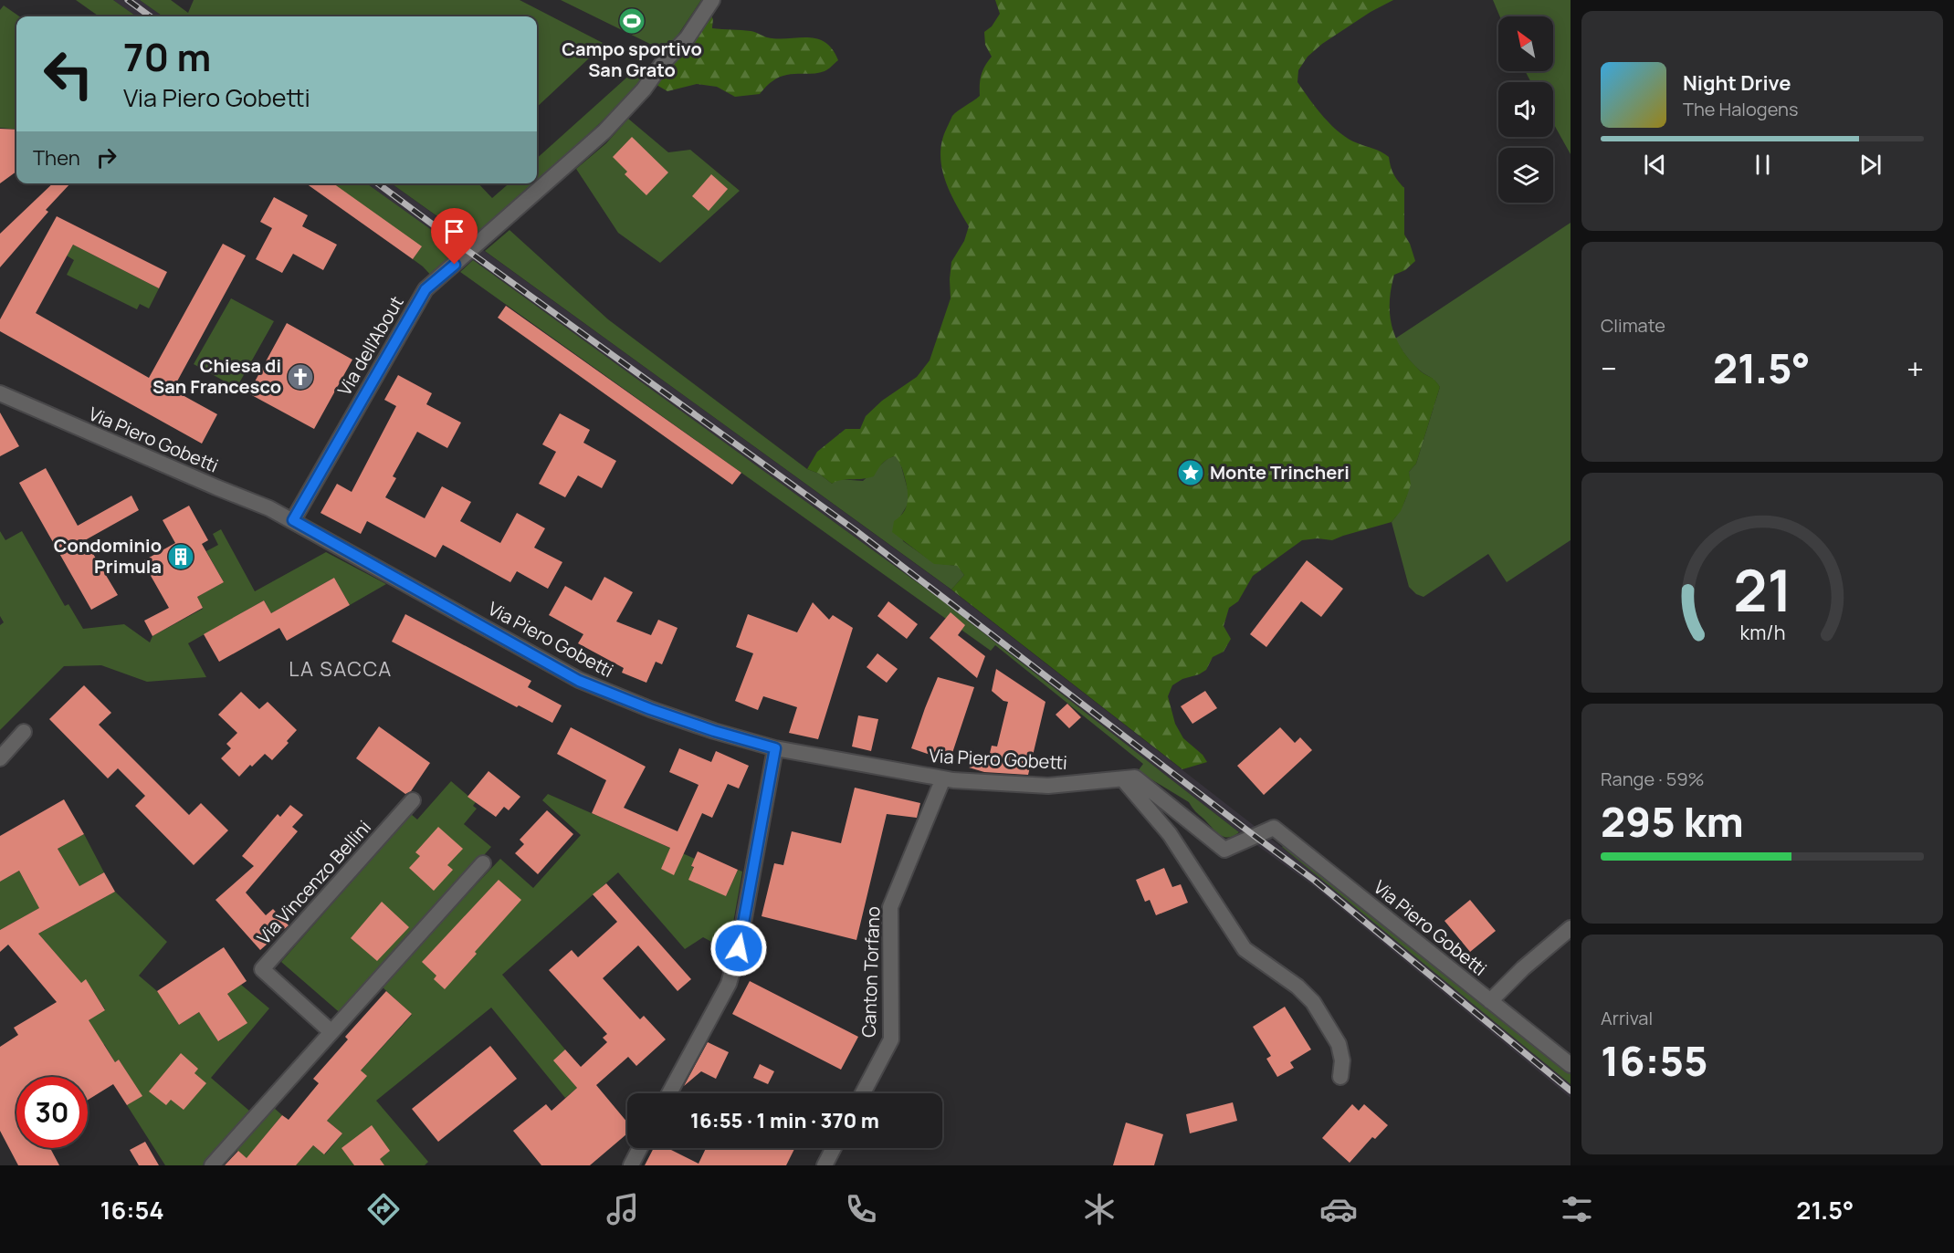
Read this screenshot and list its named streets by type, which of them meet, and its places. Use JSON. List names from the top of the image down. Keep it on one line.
{"streets":{"street":["Via dell'About","Via Piero Gobetti","Via Vincenzo Bellini","Canton Torfano"]},"crossings":[["Via dell'About","Via Piero Gobetti"],["Via Piero Gobetti","Canton Torfano"]],"districts":["LA SACCA"],"places":{"sports":["Campo sportivo San Grato"],"church":["Chiesa di San Francesco"],"place":["Monte Trincheri"],"building":["Condominio Primula"]},"north":"top left","page":{"turn":["70 m","Via Piero Gobetti"],"song":["Night Drive","The Halogens"],"then":"Then","tile":["Climate",["Range · 59%","295 km"],["Arrival","16:55"]],"heat":["−","21.5°","+"],"limit":"30","trip":"16:55 · 1 min · 370 m","tabs":["16:54","21.5°"],"gauge":["21","km/h"]}}
